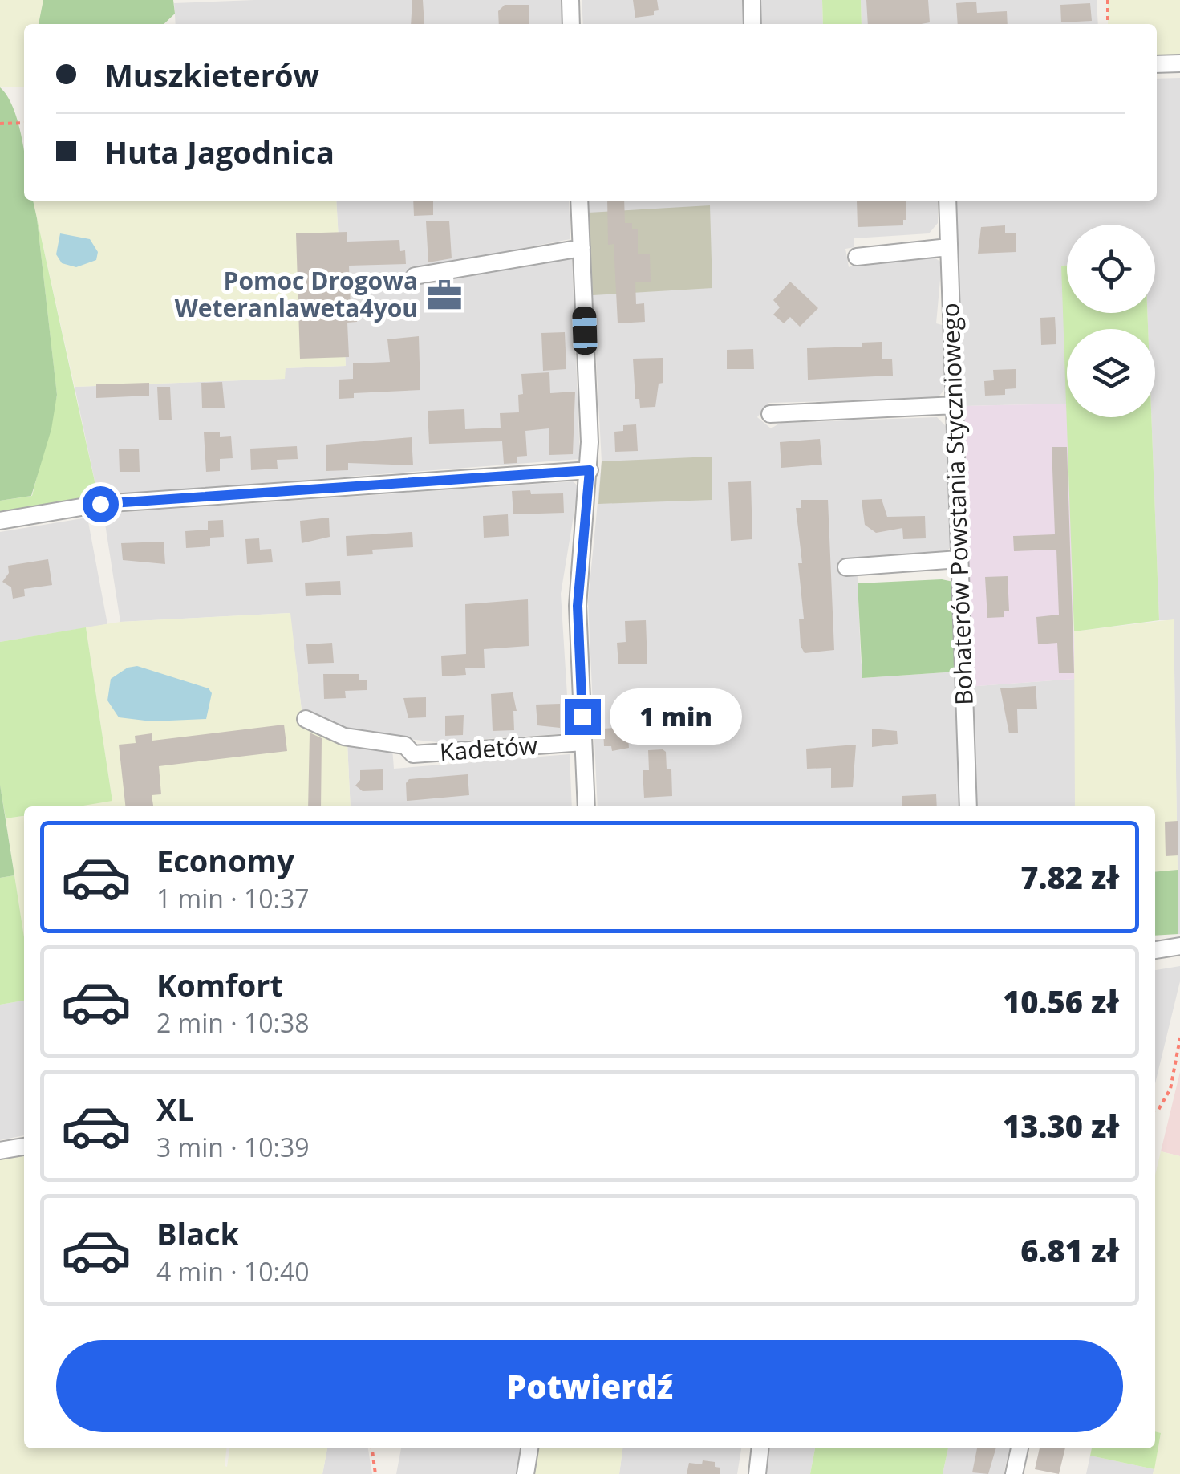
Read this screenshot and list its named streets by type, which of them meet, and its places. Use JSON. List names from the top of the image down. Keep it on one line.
{"streets":{"street":["Bohaterów Powstania Styczniowego","Kadetów"]},"places":{"office":["Pomoc Drogowa Weteranlaweta4you"]},"page":{"banner":["Muszkieterów","Huta Jagodnica"],"bubble":"1 min","list":[{"name":"Economy","note":"1 min · 10:37","value":"7.82 zł"},{"name":"Komfort","note":"2 min · 10:38","value":"10.56 zł"},{"name":"XL","note":"3 min · 10:39","value":"13.30 zł"},{"name":"Black","note":"4 min · 10:40","value":"6.81 zł"}],"buttons":"Potwierdź"}}
